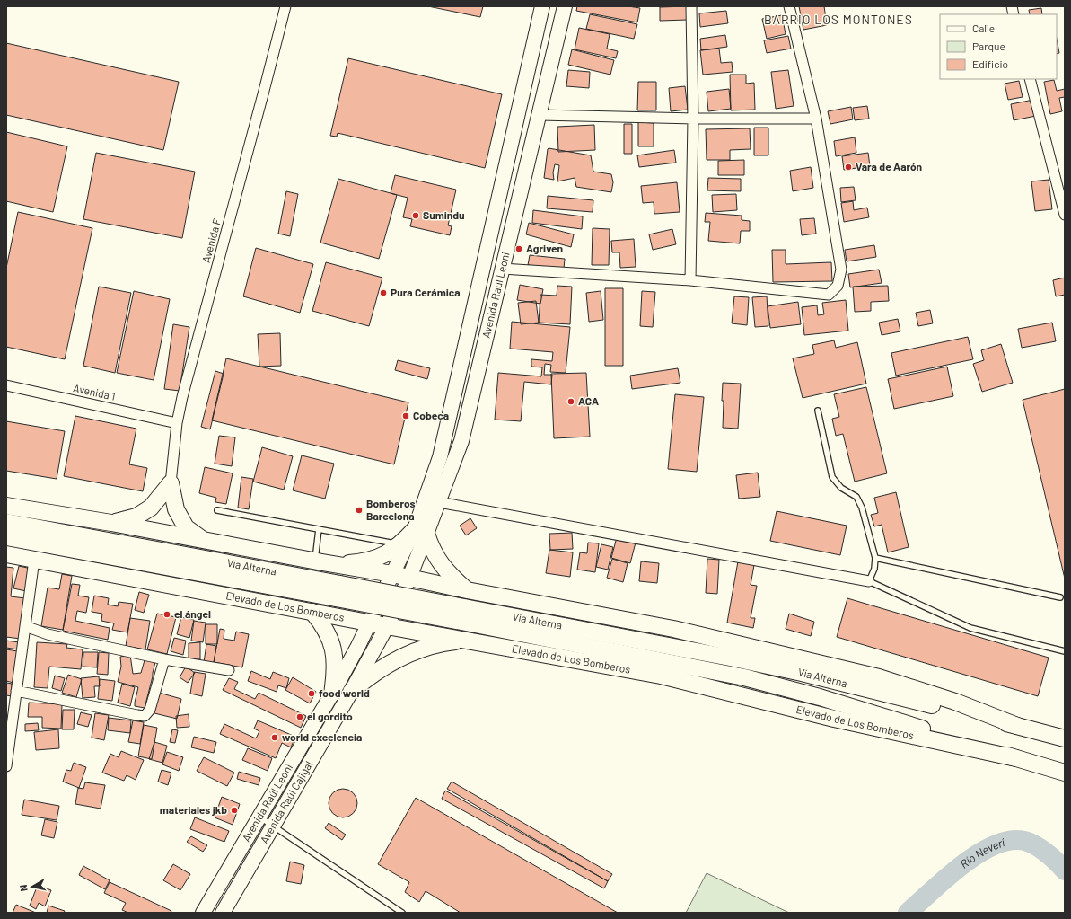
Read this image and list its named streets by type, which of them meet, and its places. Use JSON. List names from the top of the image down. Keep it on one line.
{"streets":{"highway":["Vía Alterna","Elevado de Los Bomberos"],"main road":["Avenida Raul Leoni","Avenida Raúl Cajigal","Avenida Raúl Leoni"],"street":["Avenida F","Avenida 1"]},"crossings":[["Avenida F","Avenida 1"],["Avenida Raul Leoni","Elevado de Los Bomberos"],["Avenida Raul Leoni","Avenida Raúl Cajigal"],["Avenida Raul Leoni","Avenida Raúl Leoni"],["Vía Alterna","Elevado de Los Bomberos"],["Elevado de Los Bomberos","Avenida Raúl Cajigal"],["Elevado de Los Bomberos","Avenida Raúl Leoni"]],"districts":["BARRIO LOS MONTONES"],"water":["Río Neverí"],"places":["Vara de Aarón","Sumindu","Agriven","Pura Cerámica","AGA","Cobeca","Bomberos Barcelona","el ángel","food world","el gordito","world excelencia","materiales jkb"],"legend":["Calle","Parque","Edificio"],"north":"left"}
